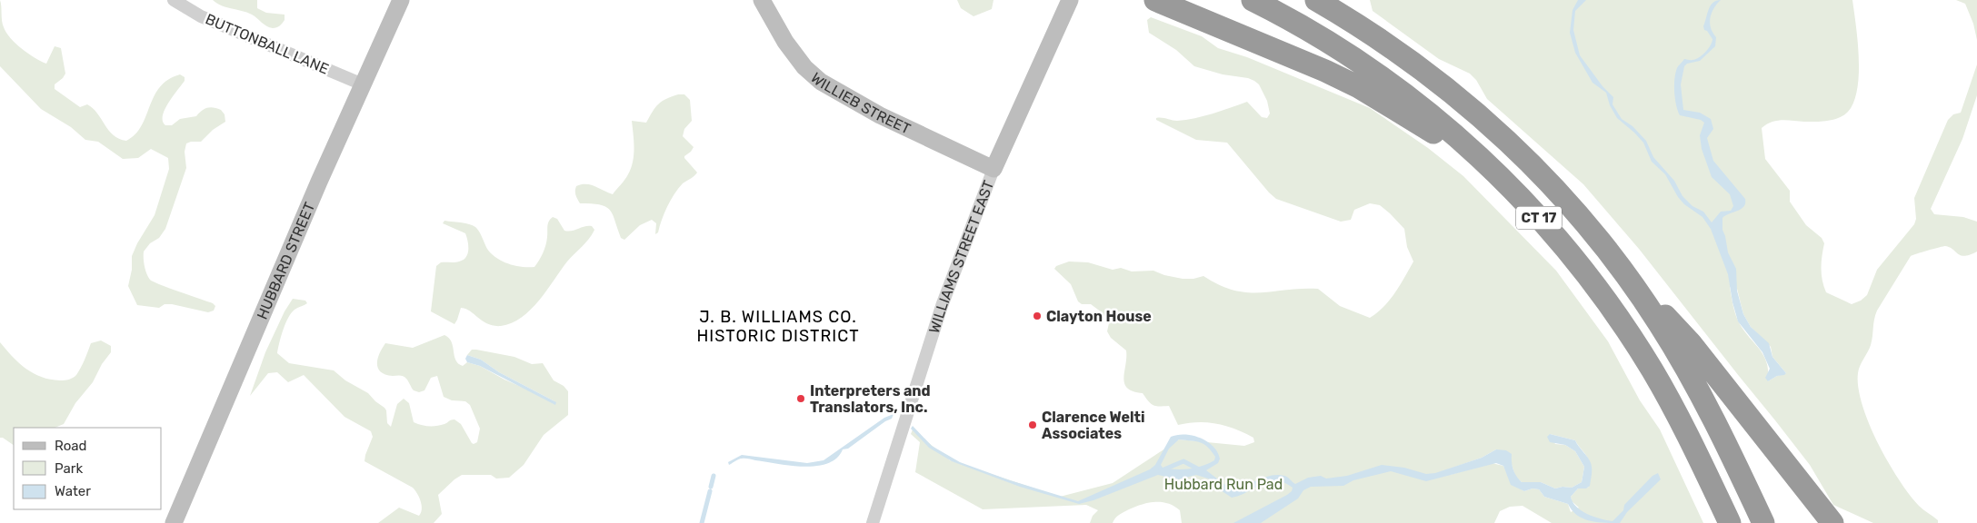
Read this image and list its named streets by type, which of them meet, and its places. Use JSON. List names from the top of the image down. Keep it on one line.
{"streets":{"highway":["CT 17"],"street":["BUTTONBALL LANE","WILLIEB STREET","WILLIAMS STREET EAST","HUBBARD STREET"]},"crossings":[["BUTTONBALL LANE","HUBBARD STREET"],["WILLIEB STREET","WILLIAMS STREET EAST"]],"districts":["J. B. WILLIAMS CO. HISTORIC DISTRICT"],"parks":["Hubbard Run Pad"],"places":["Clayton House","Interpreters and Translators, Inc.","Clarence Welti Associates"],"legend":["Road","Park","Water"]}
